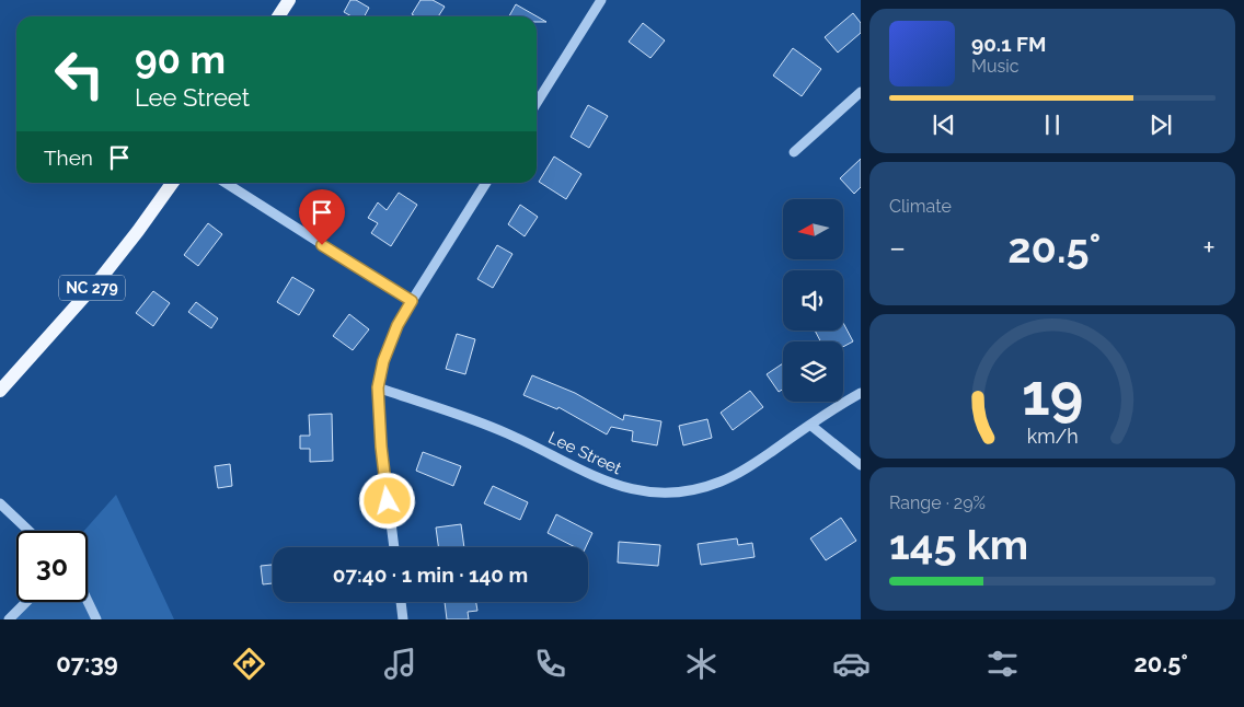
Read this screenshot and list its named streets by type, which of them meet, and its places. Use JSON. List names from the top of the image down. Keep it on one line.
{"streets":{"main road":["NC 279"],"street":["Lee Street"]},"north":"left","page":{"turn":["90 m","Lee Street"],"song":["90.1 FM","Music"],"then":"Then","tile":["Climate",["Range · 29%","145 km"]],"heat":["−","20.5°","+"],"limit":"30","trip":"07:40 · 1 min · 140 m","tabs":["07:39","20.5°"],"gauge":["19","km/h"]}}
